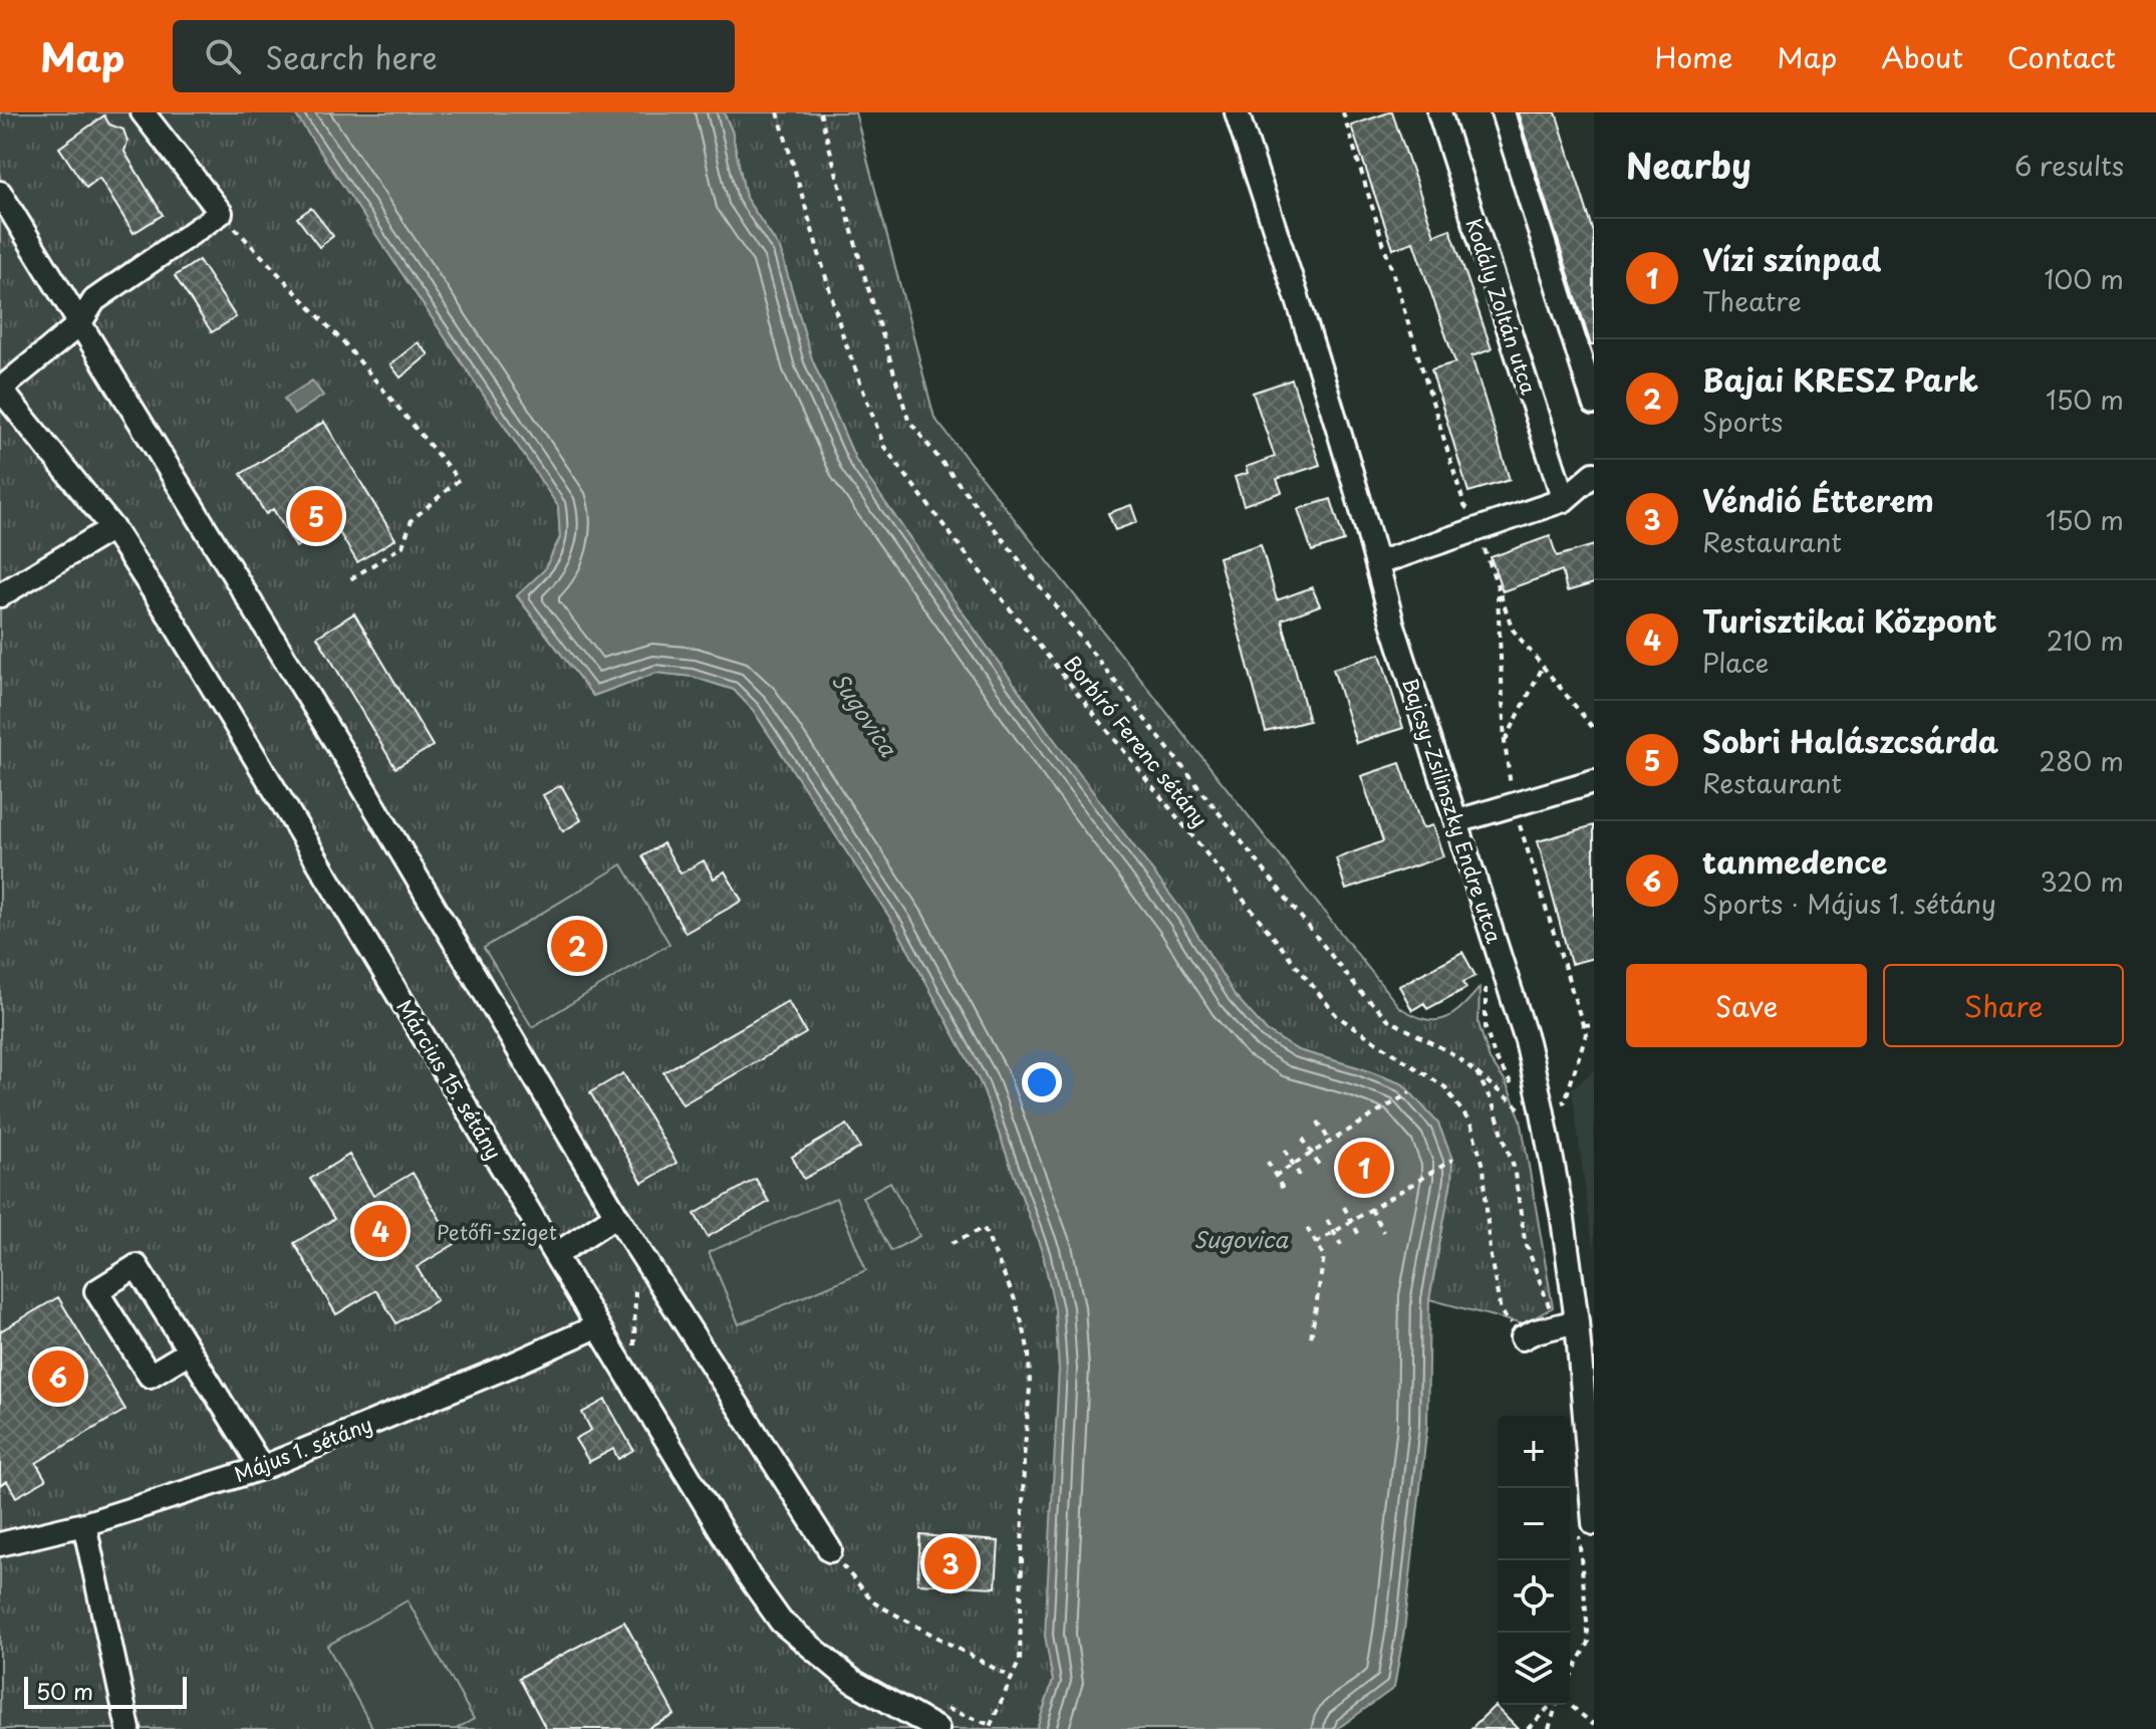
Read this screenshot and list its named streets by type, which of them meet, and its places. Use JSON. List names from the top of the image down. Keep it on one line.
{"streets":{"street":["Kodály Zoltán utca","Bajcsy-Zsilinszky Endre utca","Március 15. sétány","Május 1. sétány"],"path":["Borbíró Ferenc sétány"]},"crossings":[["Március 15. sétány","Május 1. sétány"]],"water":["Sugovica"],"parks":["Petőfi-sziget"],"scale_bar":"50 m","page":{"header":"Map","search":"Search here","nav":["Home","Map","About","Contact"],"heading":["Nearby","6 results"],"list":[{"mark":"1","name":"Vízi színpad","note":"Theatre","value":"100 m"},{"mark":"2","name":"Bajai KRESZ Park","note":"Sports","value":"150 m"},{"mark":"3","name":"Véndió Étterem","note":"Restaurant","value":"150 m"},{"mark":"4","name":"Turisztikai Központ","note":"Place","value":"210 m"},{"mark":"5","name":"Sobri Halászcsárda","note":"Restaurant","value":"280 m"},{"mark":"6","name":"tanmedence","note":"Sports · Május 1. sétány","value":"320 m"}],"pins":["5","2","1","4","6","3"],"buttons":["Save","Share"],"map_buttons":["+","−"],"scale":"50 m"}}
